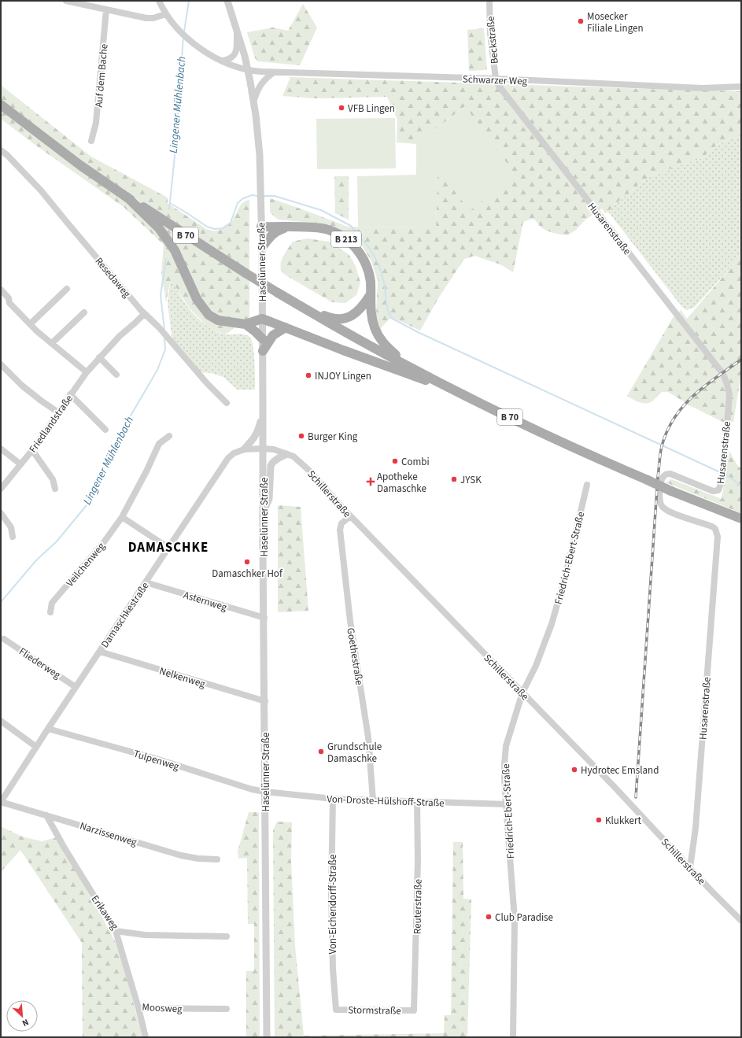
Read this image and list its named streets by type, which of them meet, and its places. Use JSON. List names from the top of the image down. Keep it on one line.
{"streets":{"main road":["B 70","B 213"],"street":["Beckstraße","Auf dem Bache","Schwarzer Weg","Husarenstraße","Haselünner Straße","Resedaweg","Friedlandstraße","Schillerstraße","Friedrich-Ebert-Straße","Veilchenweg","Asternweg","Damaschkestraße","Goethestraße","Fliederweg","Nelkenweg","Tulpenweg","Von-Droste-Hülshoff-Straße","Narzissenweg","Von-Eichendorff-Straße","Reuterstraße","Erikaweg","Moosweg","Stormstraße"]},"crossings":[["Beckstraße","Schwarzer Weg"],["Beckstraße","Husarenstraße"],["Schwarzer Weg","Husarenstraße"],["Schwarzer Weg","Haselünner Straße"],["Husarenstraße","Schillerstraße"],["B 70","Haselünner Straße"],["B 213","Haselünner Straße"],["Haselünner Straße","Schillerstraße"],["Haselünner Straße","Asternweg"],["Haselünner Straße","Damaschkestraße"],["Haselünner Straße","Nelkenweg"],["Haselünner Straße","Tulpenweg"],["Haselünner Straße","Von-Droste-Hülshoff-Straße"],["Resedaweg","Friedlandstraße"],["Schillerstraße","Friedrich-Ebert-Straße"],["Schillerstraße","Damaschkestraße"],["Schillerstraße","Goethestraße"],["Friedrich-Ebert-Straße","Von-Droste-Hülshoff-Straße"],["Asternweg","Damaschkestraße"],["Damaschkestraße","Fliederweg"],["Damaschkestraße","Nelkenweg"],["Damaschkestraße","Tulpenweg"],["Damaschkestraße","Narzissenweg"],["Goethestraße","Von-Droste-Hülshoff-Straße"],["Tulpenweg","Von-Droste-Hülshoff-Straße"],["Von-Droste-Hülshoff-Straße","Von-Eichendorff-Straße"],["Von-Droste-Hülshoff-Straße","Reuterstraße"],["Narzissenweg","Erikaweg"],["Von-Eichendorff-Straße","Stormstraße"],["Reuterstraße","Stormstraße"],["Erikaweg","Moosweg"]],"districts":["DAMASCHKE"],"water":["Lingener Mühlenbach"],"places":{"other":["Mosecker Filiale Lingen","VFB Lingen","INJOY Lingen","Burger King","Combi","JYSK","Damaschker Hof","Grundschule Damaschke","Hydrotec Emsland","Klukkert","Club Paradise"],"health":["Apotheke Damaschke"]},"north":"bottom right"}
